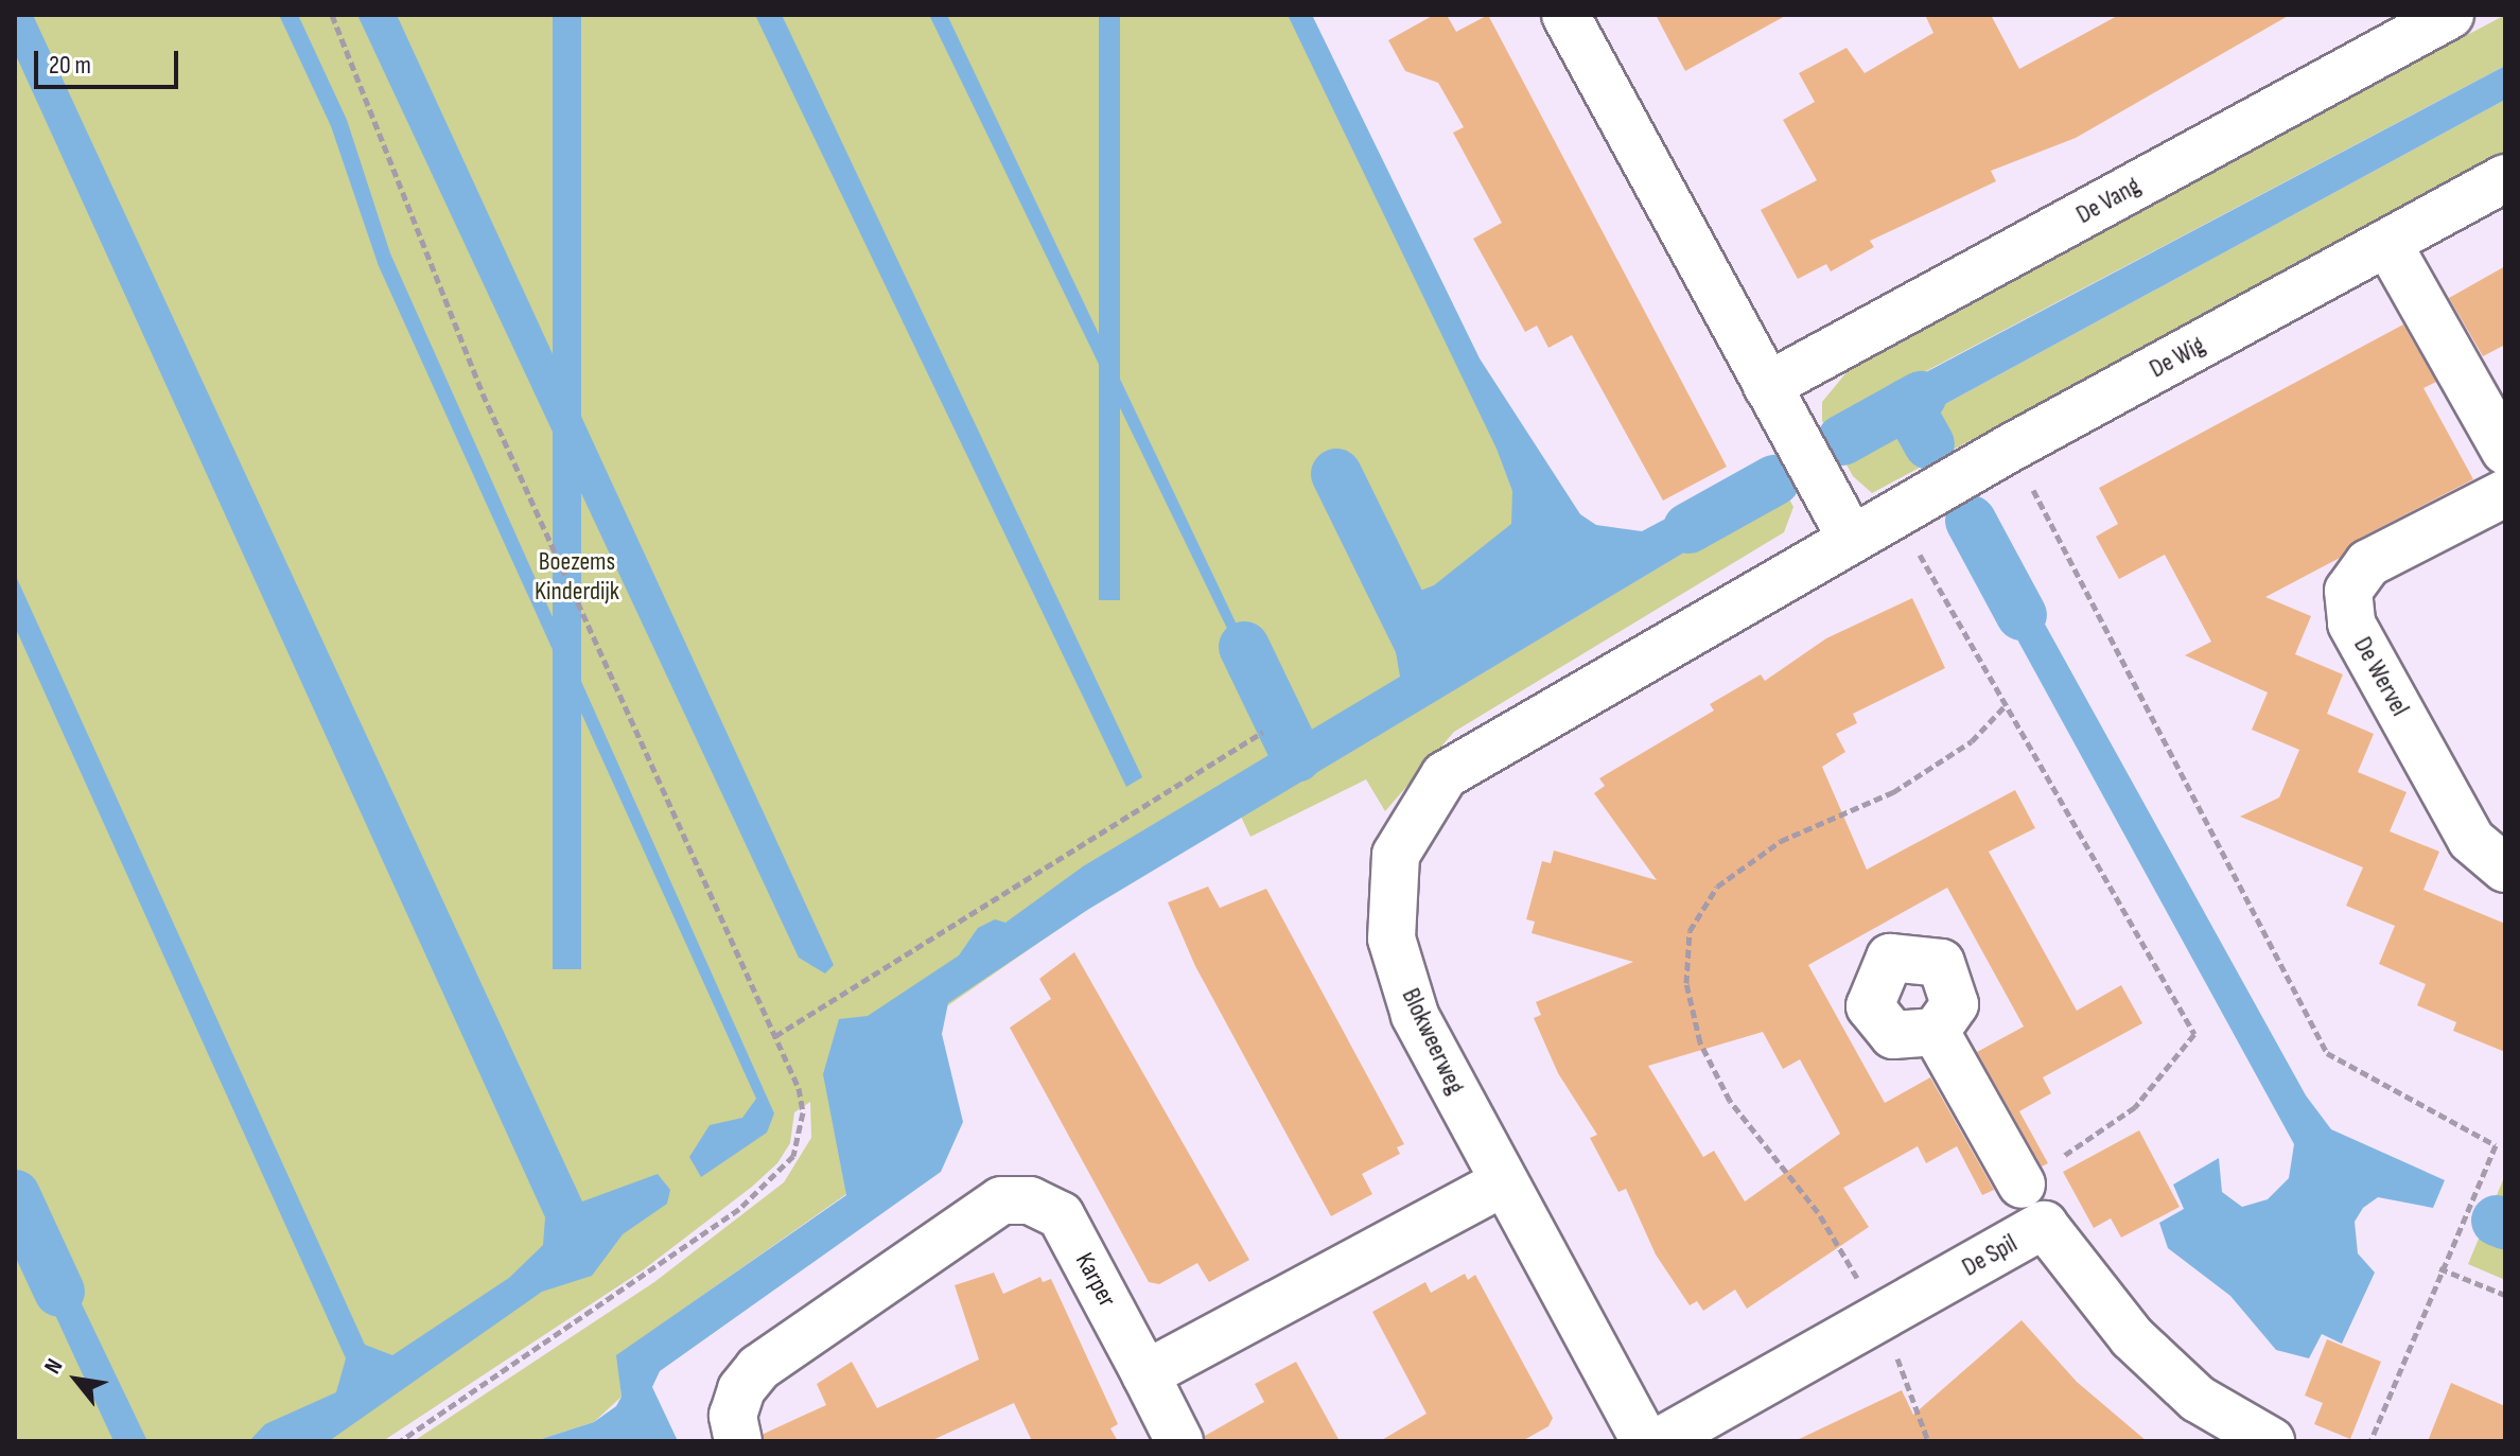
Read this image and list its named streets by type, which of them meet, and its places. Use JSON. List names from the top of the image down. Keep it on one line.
{"streets":{"street":["De Vang","De Wig","De Wervel","Blokweerweg","De Spil","Karper"]},"crossings":[["De Wig","Blokweerweg"]],"parks":["Boezems Kinderdijk"],"scale_bar":"20 m","north":"top left"}
